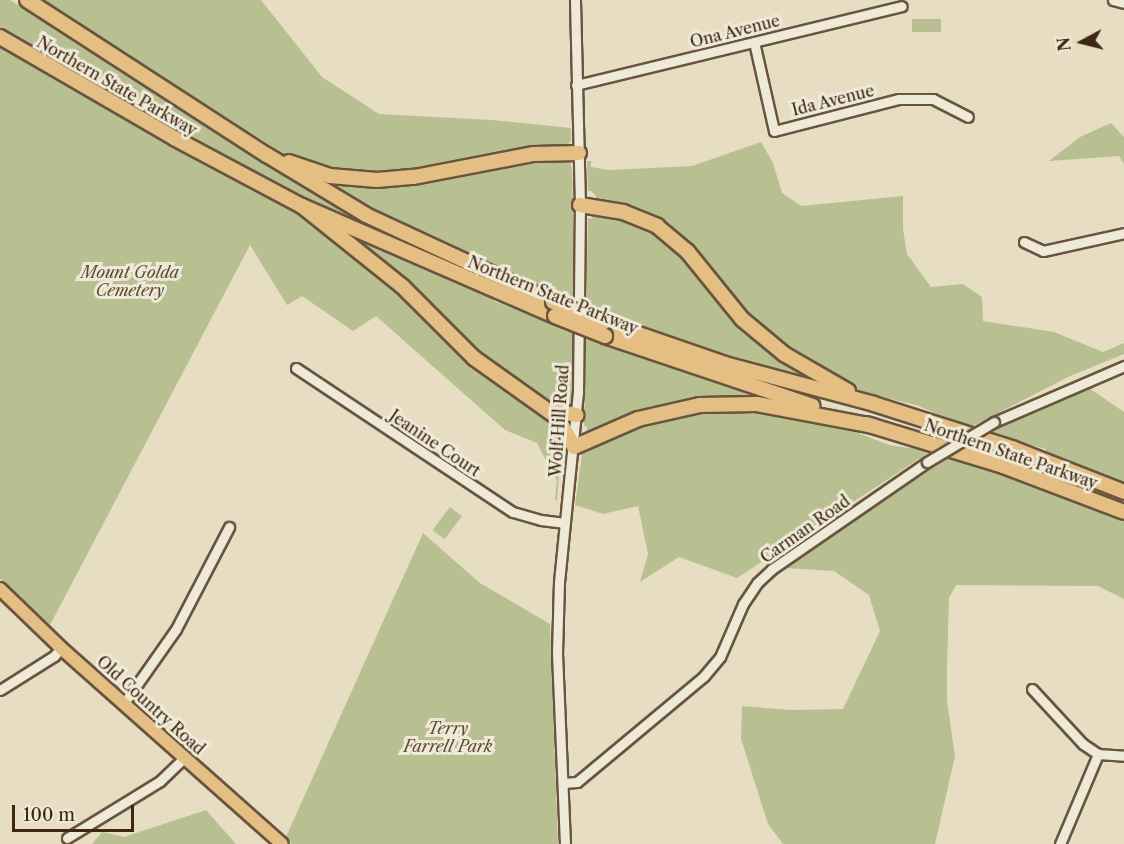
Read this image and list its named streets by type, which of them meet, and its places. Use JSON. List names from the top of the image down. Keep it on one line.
{"streets":{"highway":["Northern State Parkway"],"main road":["Old Country Road"],"street":["Ona Avenue","Ida Avenue","Wolf Hill Road","Jeanine Court","Carman Road"]},"crossings":[["Ona Avenue","Ida Avenue"],["Ona Avenue","Wolf Hill Road"],["Wolf Hill Road","Jeanine Court"],["Wolf Hill Road","Carman Road"]],"parks":["Mount Golda Cemetery","Terry Farrell Park"],"scale_bar":"100 m","north":"left"}
